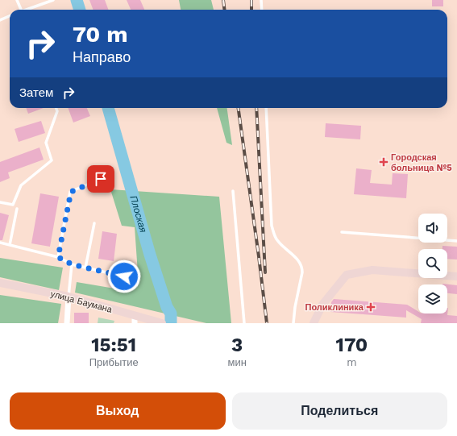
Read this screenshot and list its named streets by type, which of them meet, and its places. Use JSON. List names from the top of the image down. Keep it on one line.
{"streets":{"main road":["улица Баумана"]},"water":["Плоская"],"places":{"health":["Городская больница №5","Поликлиника"]},"page":{"turn":["70 m","Направо"],"then":"Затем","eta":["15:51","Прибытие","3","мин","170","m"],"buttons":["Выход","Поделиться"]}}
